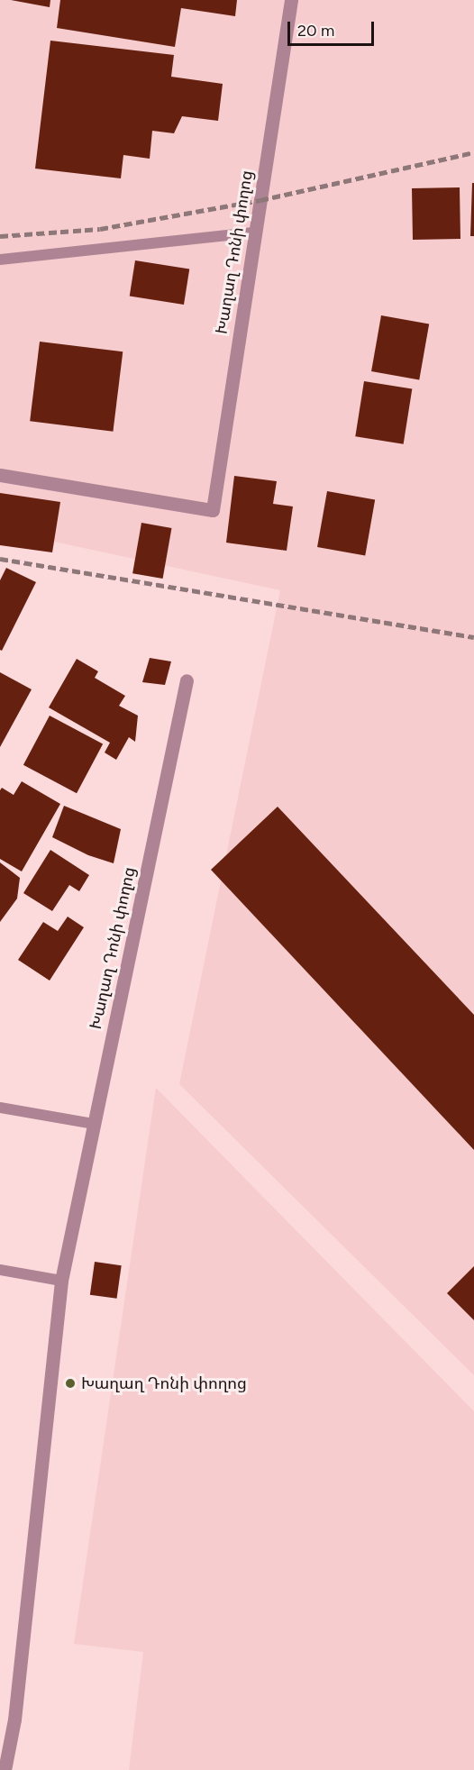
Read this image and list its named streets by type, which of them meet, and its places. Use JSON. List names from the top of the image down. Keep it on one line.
{"streets":{"street":["Խաղաղ Դոնի փողոց"]},"places":["Խաղաղ Դոնի փողոց"],"scale_bar":"20 m"}
